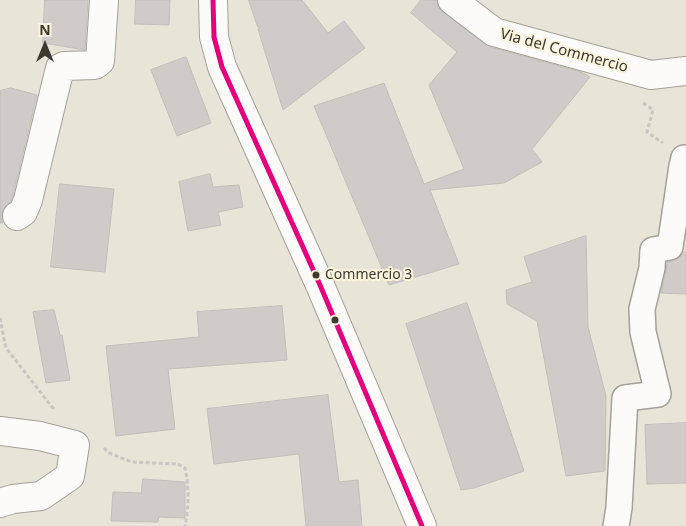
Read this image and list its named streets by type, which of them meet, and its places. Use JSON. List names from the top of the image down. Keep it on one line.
{"streets":{"street":["Via del Commercio"]},"places":["Commercio 3"],"north":"top"}
